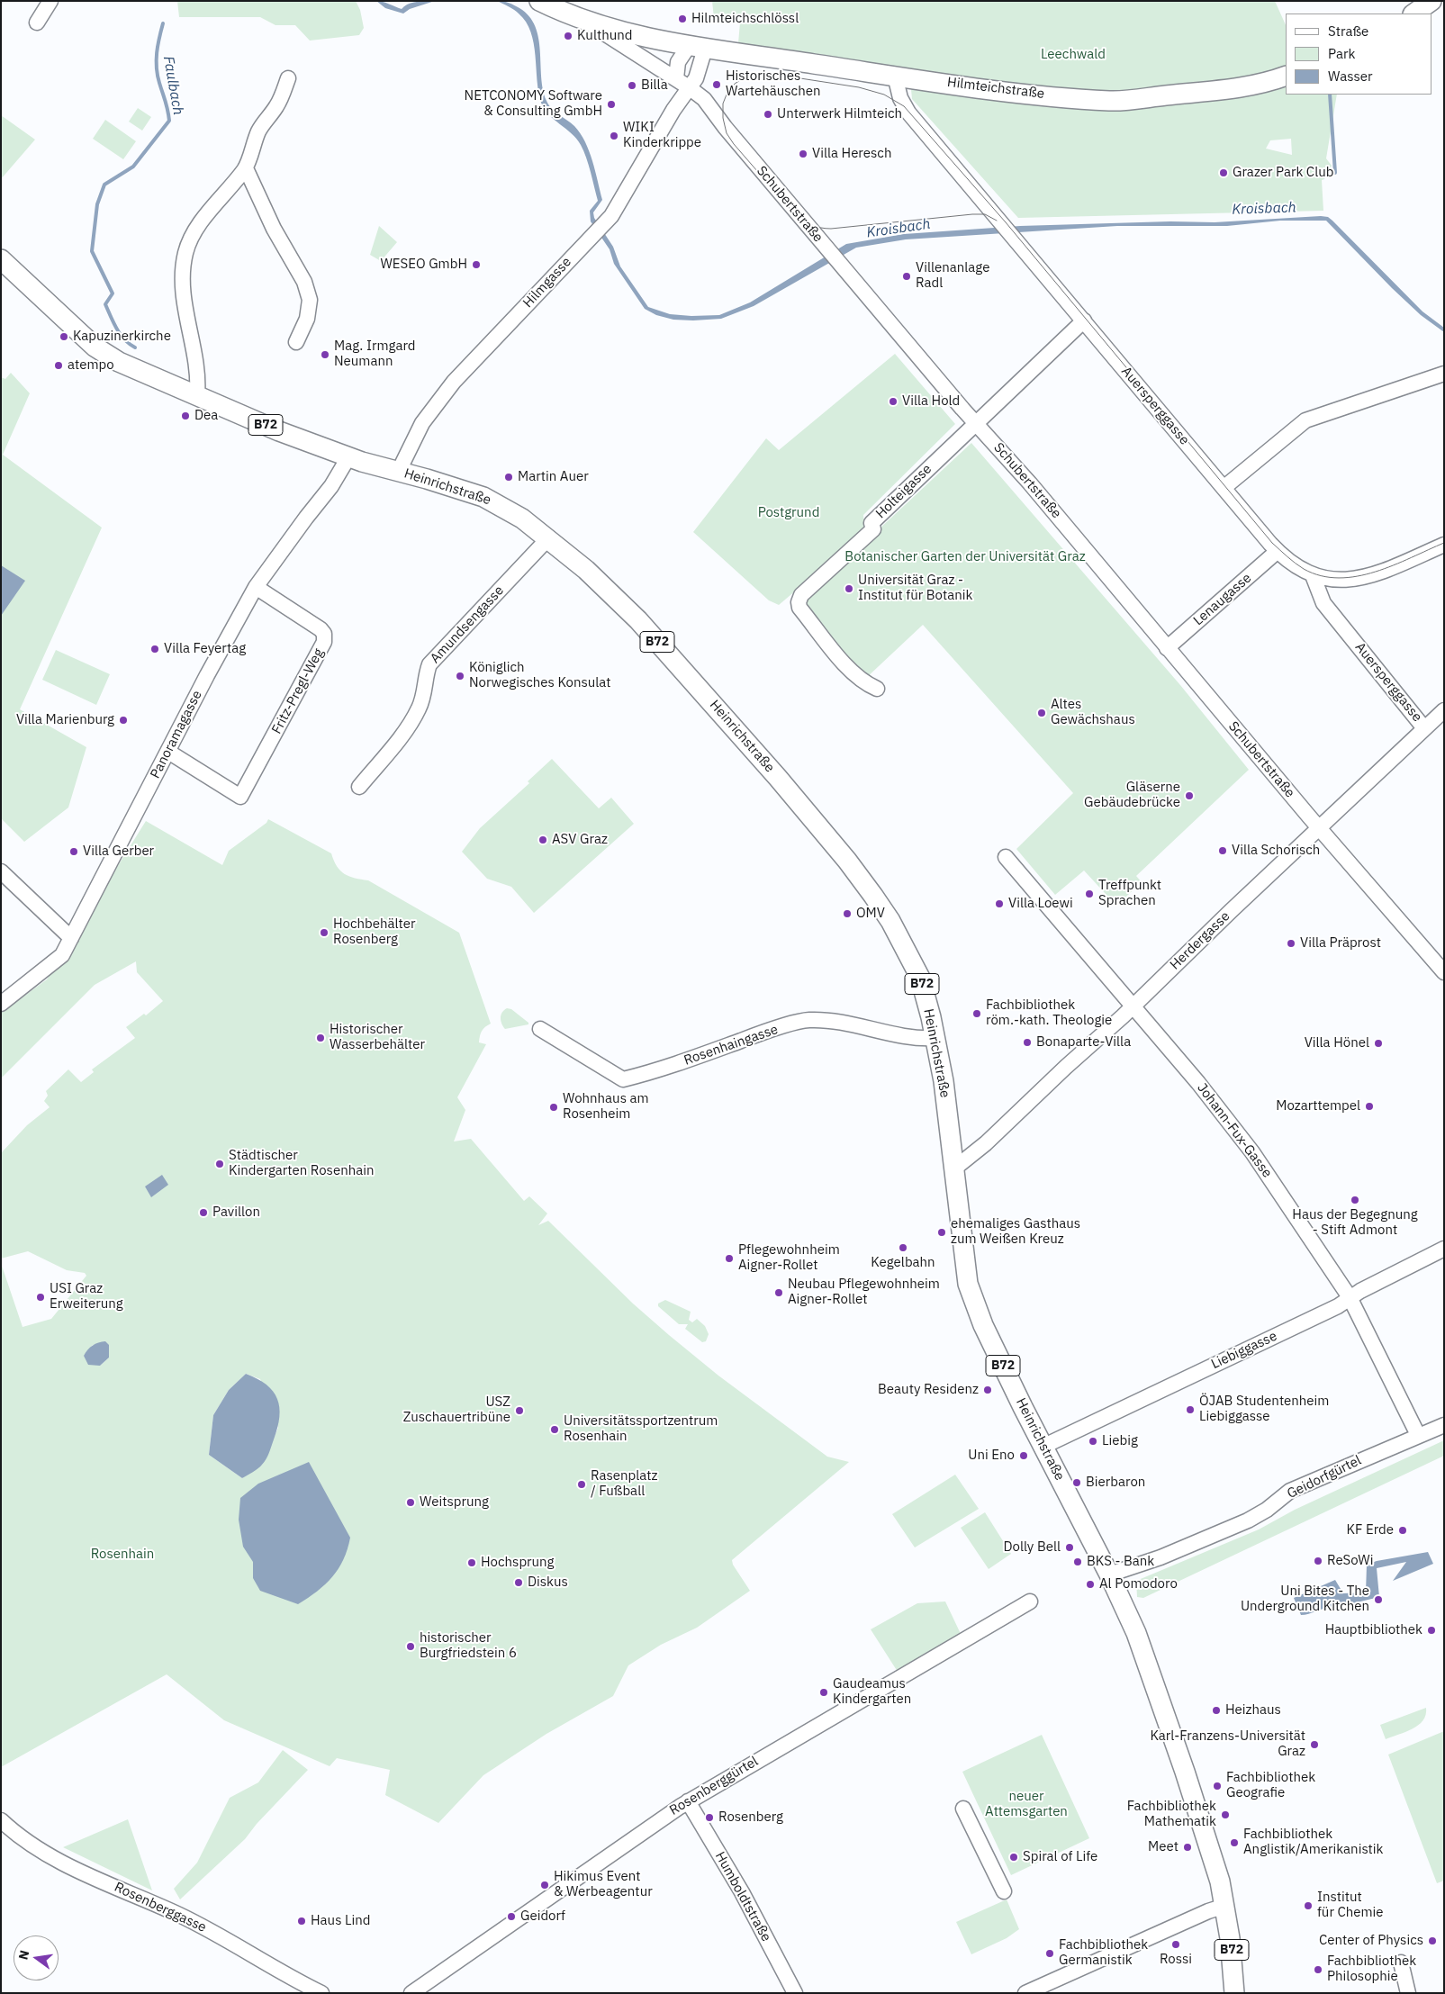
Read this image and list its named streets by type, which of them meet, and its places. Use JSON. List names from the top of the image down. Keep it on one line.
{"streets":{"main road":["Hilmteichstraße","B72","Heinrichstraße"],"street":["Schubertstraße","Hilmgasse","Auersperggasse","Holteigasse","Lenaugasse","Amundsengasse","Fritz-Pregl-Weg","Panoramagasse","Herdergasse","Rosenhaingasse","Johann-Fux-Gasse","Liebiggasse","Geidorfgürtel","Rosenberggürtel","Humboldtstraße","Rosenberggasse"]},"crossings":[["Hilmteichstraße","Schubertstraße"],["Hilmteichstraße","Auersperggasse"],["Schubertstraße","Hilmgasse"],["Schubertstraße","Holteigasse"],["Schubertstraße","Lenaugasse"],["Schubertstraße","Herdergasse"],["Hilmgasse","Heinrichstraße"],["Auersperggasse","Holteigasse"],["Auersperggasse","Lenaugasse"],["Auersperggasse","Herdergasse"],["Heinrichstraße","Amundsengasse"],["Heinrichstraße","Panoramagasse"],["Heinrichstraße","Herdergasse"],["Heinrichstraße","Rosenhaingasse"],["Heinrichstraße","Liebiggasse"],["Heinrichstraße","Geidorfgürtel"],["Fritz-Pregl-Weg","Panoramagasse"],["Herdergasse","Johann-Fux-Gasse"],["Johann-Fux-Gasse","Liebiggasse"],["Johann-Fux-Gasse","Geidorfgürtel"],["Rosenberggürtel","Humboldtstraße"]],"water":["Faulbach","Kroisbach"],"parks":["Leechwald","Postgrund","Botanischer Garten der Universität Graz","Rosenhain","neuer Attemsgarten"],"places":["Hilmteichschlössl","Kulthund","Historisches Wartehäuschen","Billa","NETCONOMY Software & Consulting GmbH","Unterwerk Hilmteich","WIKI Kinderkrippe","Villa Heresch","Grazer Park Club","WESEO GmbH","Villenanlage Radl","Kapuzinerkirche","Mag. Irmgard Neumann","atempo","Villa Hold","Dea","Martin Auer","Universität Graz - Institut für Botanik","Villa Feyertag","Königlich Norwegisches Konsulat","Altes Gewächshaus","Villa Marienburg","Gläserne Gebäudebrücke","ASV Graz","Villa Schorisch","Villa Gerber","Treffpunkt Sprachen","Villa Loewi","OMV","Hochbehälter Rosenberg","Villa Präprost","Fachbibliothek röm.-kath. Theologie","Historischer Wasserbehälter","Bonaparte-Villa","Villa Hönel","Mozarttempel","Wohnhaus am Rosenheim","Städtischer Kindergarten Rosenhain","Haus der Begegnung - Stift Admont","Pavillon","ehemaliges Gasthaus zum Weißen Kreuz","Kegelbahn","Pflegewohnheim Aigner-Rollet","Neubau Pflegewohnheim Aigner-Rollet","USI Graz Erweiterung","Beauty Residenz","ÖJAB Studentenheim Liebiggasse","USZ Zuschauertribüne","Universitätssportzentrum Rosenhain","Liebig","Uni Eno","Bierbaron","Rasenplatz / Fußball","Weitsprung","KF Erde","Dolly Bell","ReSoWi","BKS - Bank","Hochsprung","Diskus","Al Pomodoro","Uni Bites - The Underground Kitchen","Hauptbibliothek","historischer Burgfriedstein 6","Gaudeamus Kindergarten","Heizhaus","Karl-Franzens-Universität Graz","Fachbibliothek Geografie","Fachbibliothek Mathematik","Rosenberg","Fachbibliothek Anglistik/Amerikanistik","Meet","Spiral of Life","Hikimus Event & Werbeagentur","Institut für Chemie","Geidorf","Haus Lind","Center of Physics","Rossi","Fachbibliothek Germanistik","Fachbibliothek Philosophie"],"legend":["Straße","Park","Wasser"],"north":"left"}
